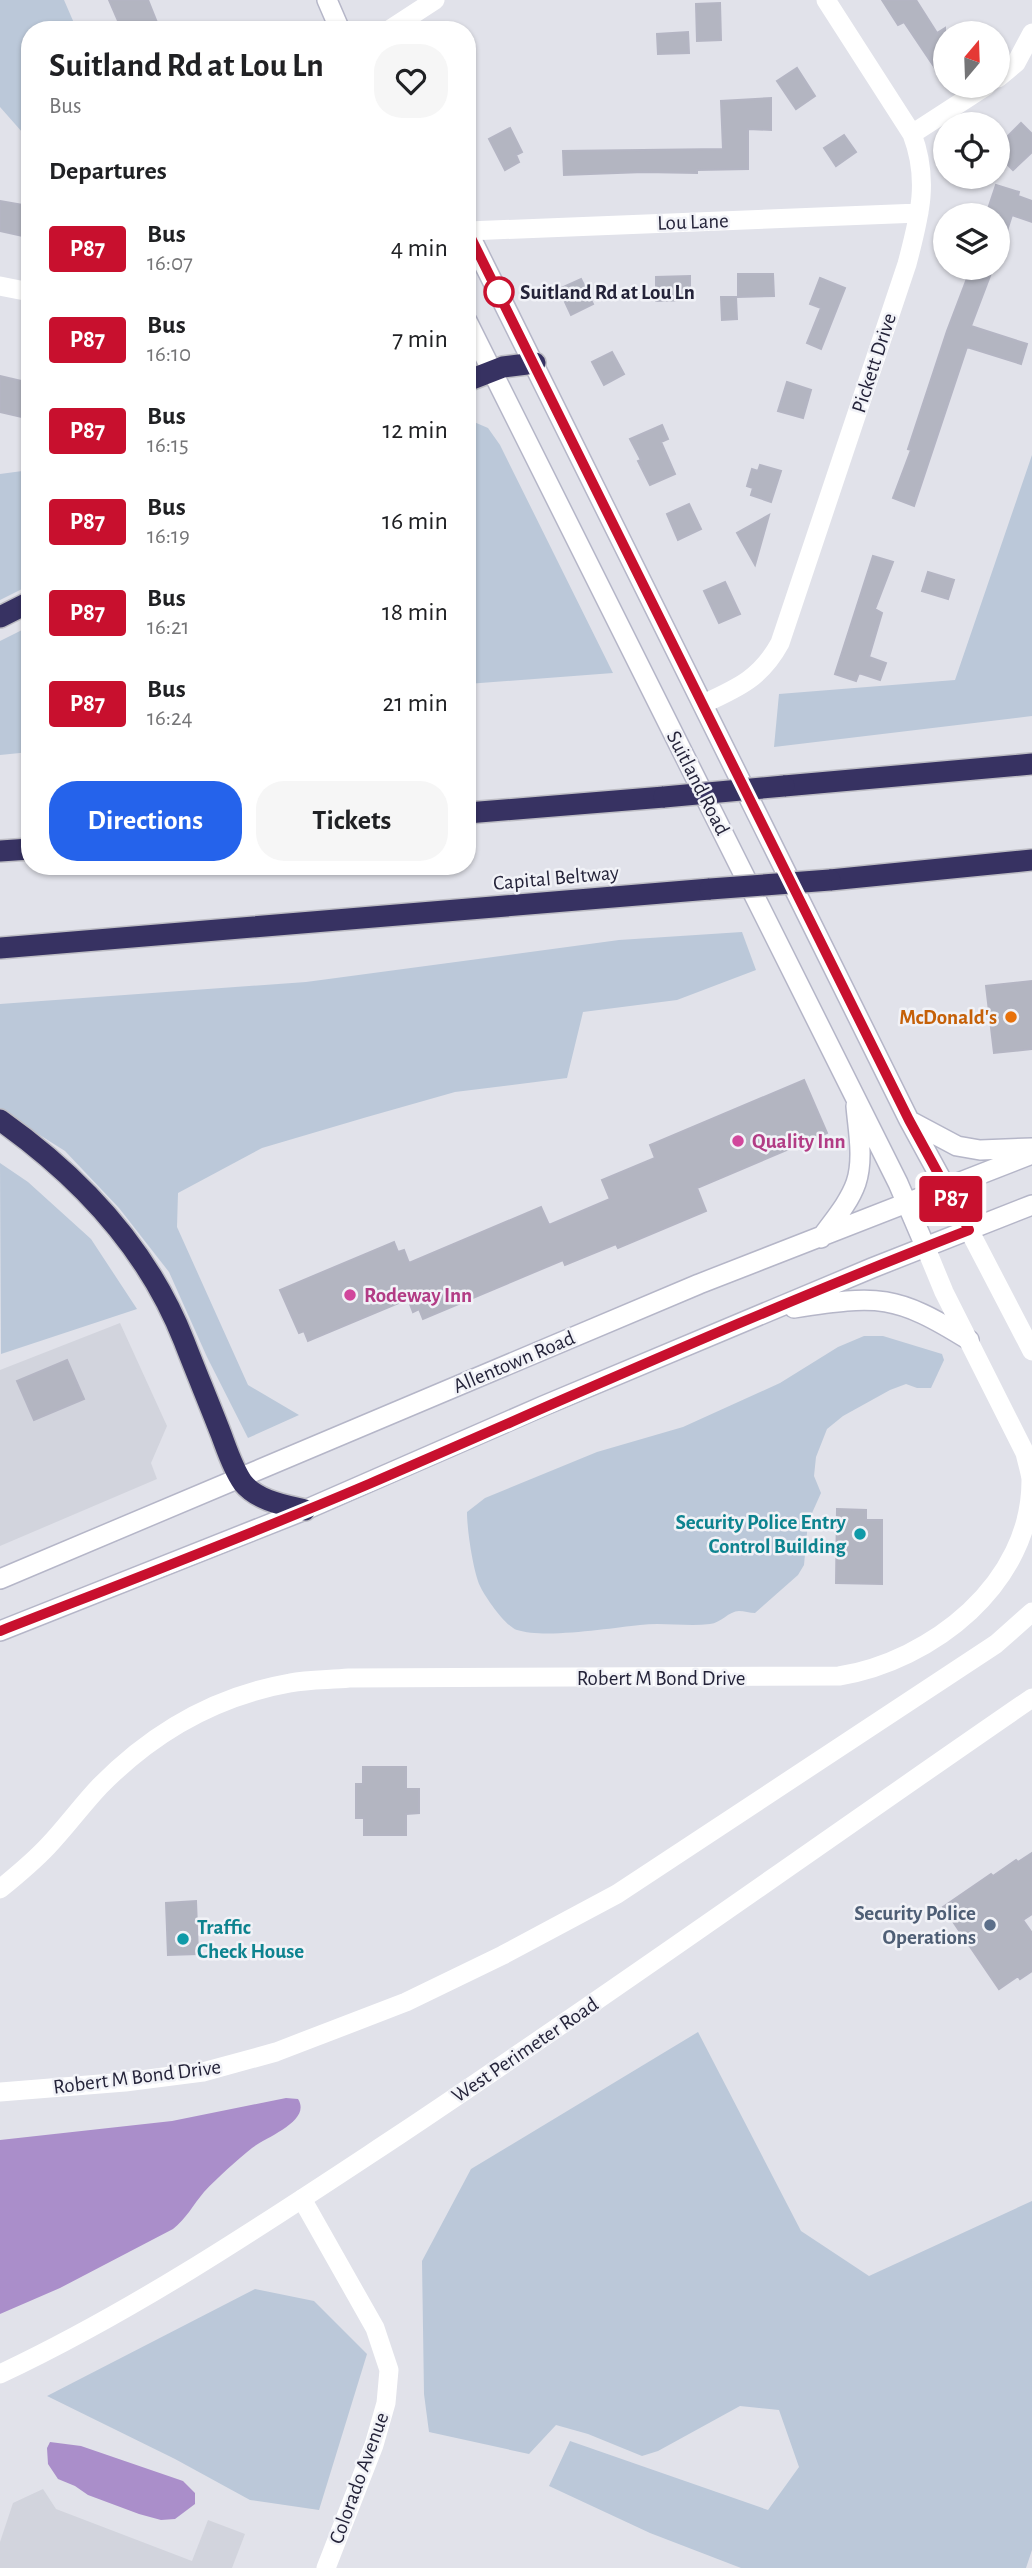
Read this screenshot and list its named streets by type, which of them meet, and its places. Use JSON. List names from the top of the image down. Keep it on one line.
{"streets":{"highway":["Capital Beltway"],"street":["Lou Lane","Pickett Drive","Suitland Road","Allentown Road","Robert M Bond Drive","West Perimeter Road","Colorado Avenue"]},"crossings":[["Lou Lane","Pickett Drive"],["Pickett Drive","Suitland Road"],["Suitland Road","Allentown Road"],["Suitland Road","Robert M Bond Drive"],["West Perimeter Road","Colorado Avenue"]],"places":["Suitland Rd at Lou Ln","McDonald's","Quality Inn","Rodeway Inn","Security Police Entry Control Building","Security Police Operations","Traffic Check House"],"lines":["bus line P87"],"north":"top","page":{"on_map":"P87","heading":[["Suitland Rd at Lou Ln","Bus"],"Departures"],"list":[{"mark":"P87","name":"Bus","note":"16:07","value":"4 min"},{"mark":"P87","name":"Bus","note":"16:10","value":"7 min"},{"mark":"P87","name":"Bus","note":"16:15","value":"12 min"},{"mark":"P87","name":"Bus","note":"16:19","value":"16 min"},{"mark":"P87","name":"Bus","note":"16:21","value":"18 min"},{"mark":"P87","name":"Bus","note":"16:24","value":"21 min"}],"buttons":["Directions","Tickets"]}}
